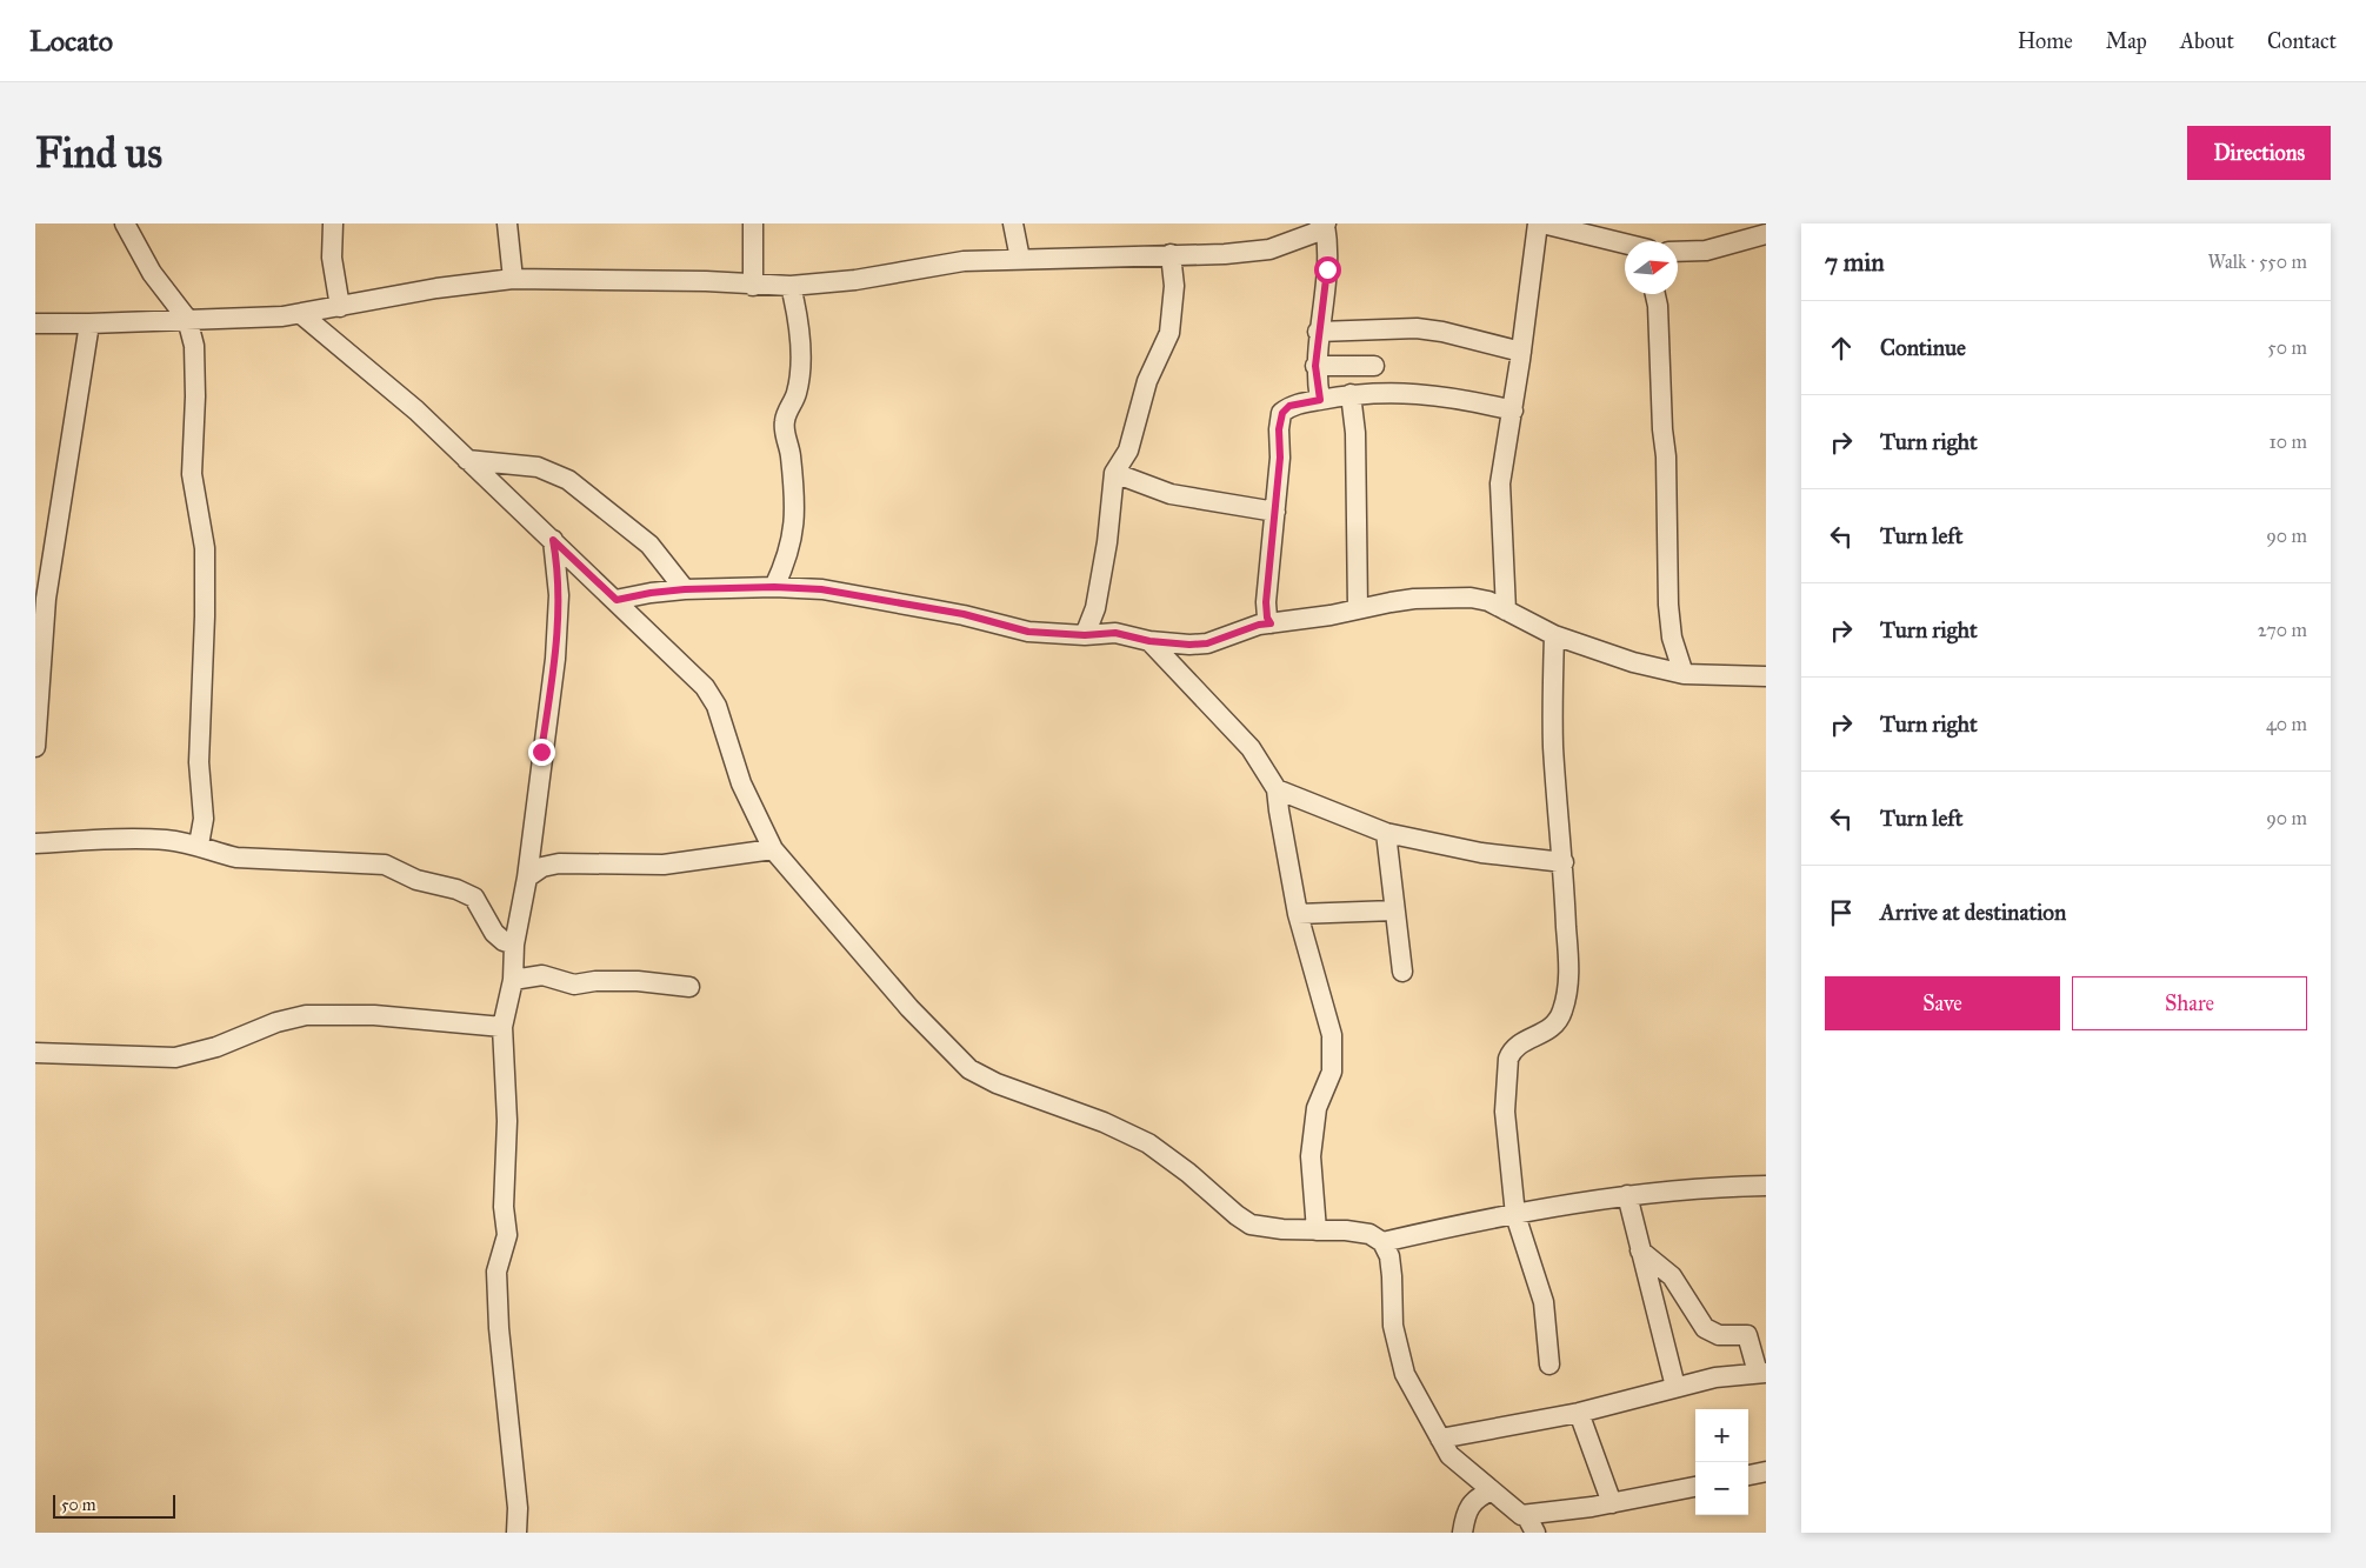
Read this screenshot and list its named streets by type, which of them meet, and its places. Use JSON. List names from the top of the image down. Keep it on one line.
{"scale_bar":"50 m","north":"right","page":{"header":"Locato","nav":["Home","Map","About","Contact"],"buttons":["Directions",["Save","Share"]],"title":"Find us","heading":["7 min","Walk · 550 m"],"list":[["Continue","50 m"],["Turn right","10 m"],["Turn left","90 m"],["Turn right","270 m"],["Turn right","40 m"],["Turn left","90 m"],"Arrive at destination"],"map_buttons":["+","−"],"scale":"50 m"}}
